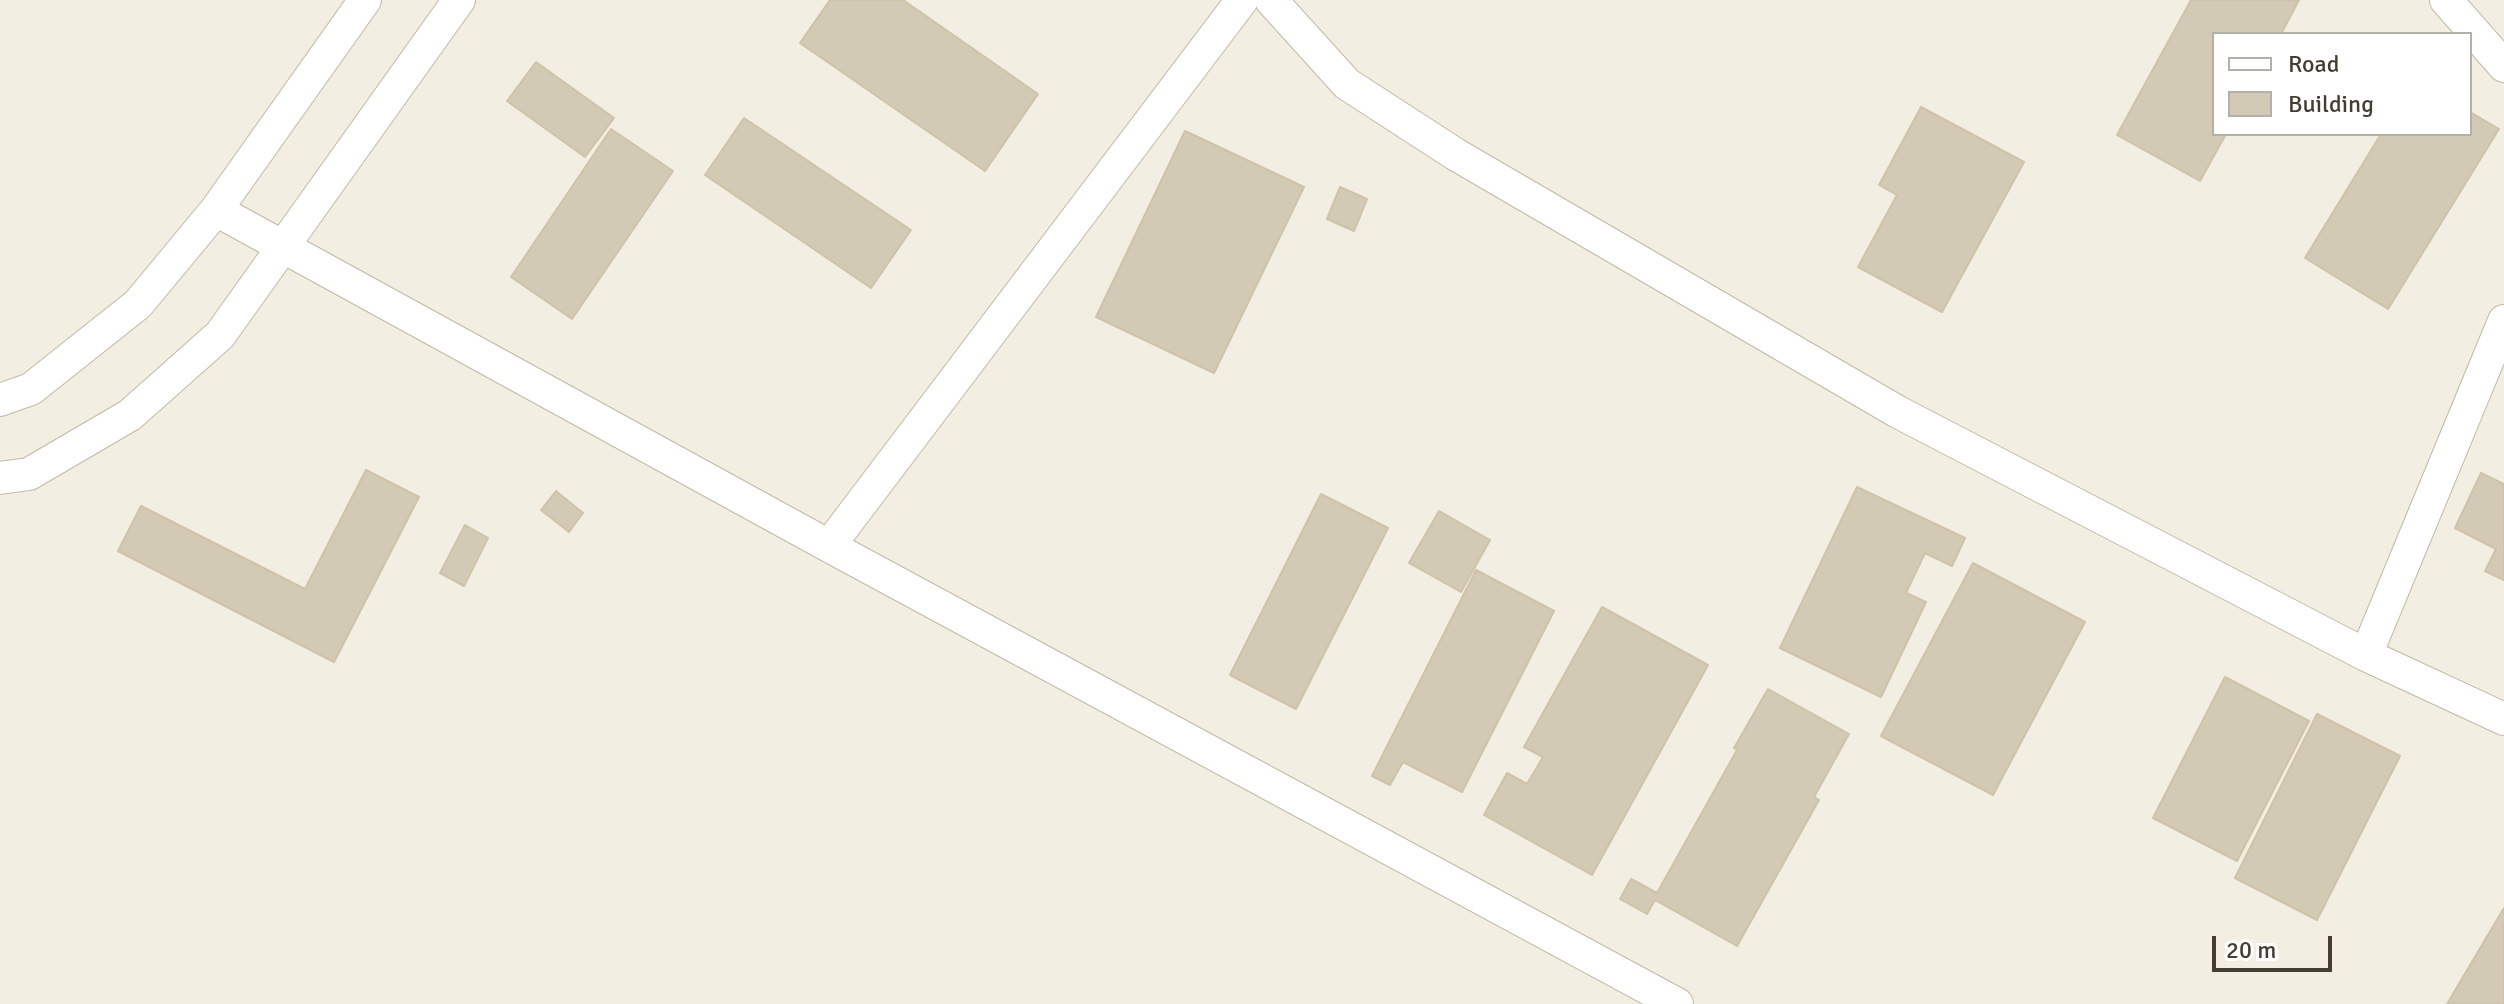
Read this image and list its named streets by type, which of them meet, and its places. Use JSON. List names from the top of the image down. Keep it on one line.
{"legend":["Road","Building"],"scale_bar":"20 m"}
